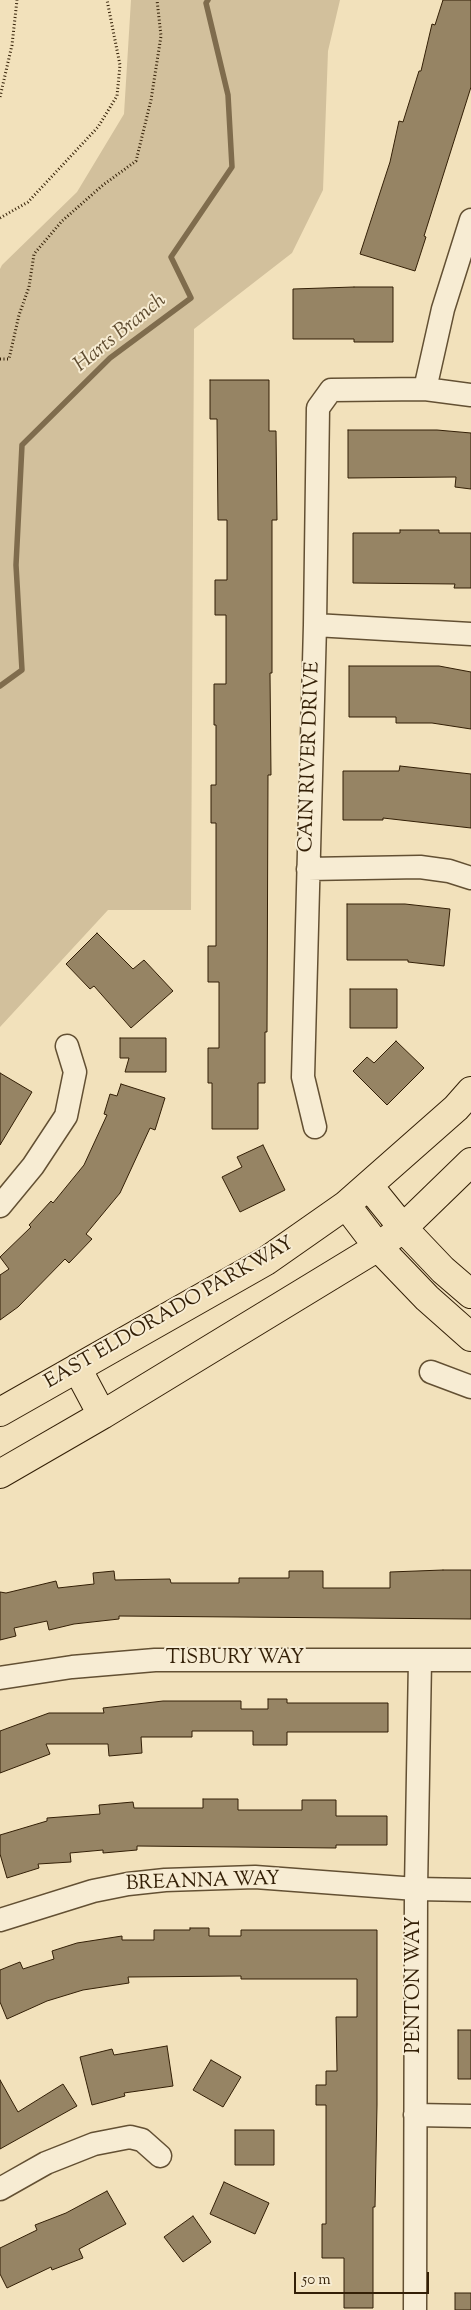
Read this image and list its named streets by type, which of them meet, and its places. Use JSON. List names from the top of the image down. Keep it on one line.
{"streets":{"main road":["EAST ELDORADO PARKWAY"],"street":["CAIN RIVER DRIVE","TISBURY WAY","BREANNA WAY","PENTON WAY"]},"crossings":[["TISBURY WAY","PENTON WAY"],["BREANNA WAY","PENTON WAY"]],"water":["Harts Branch"],"scale_bar":"50 m"}
